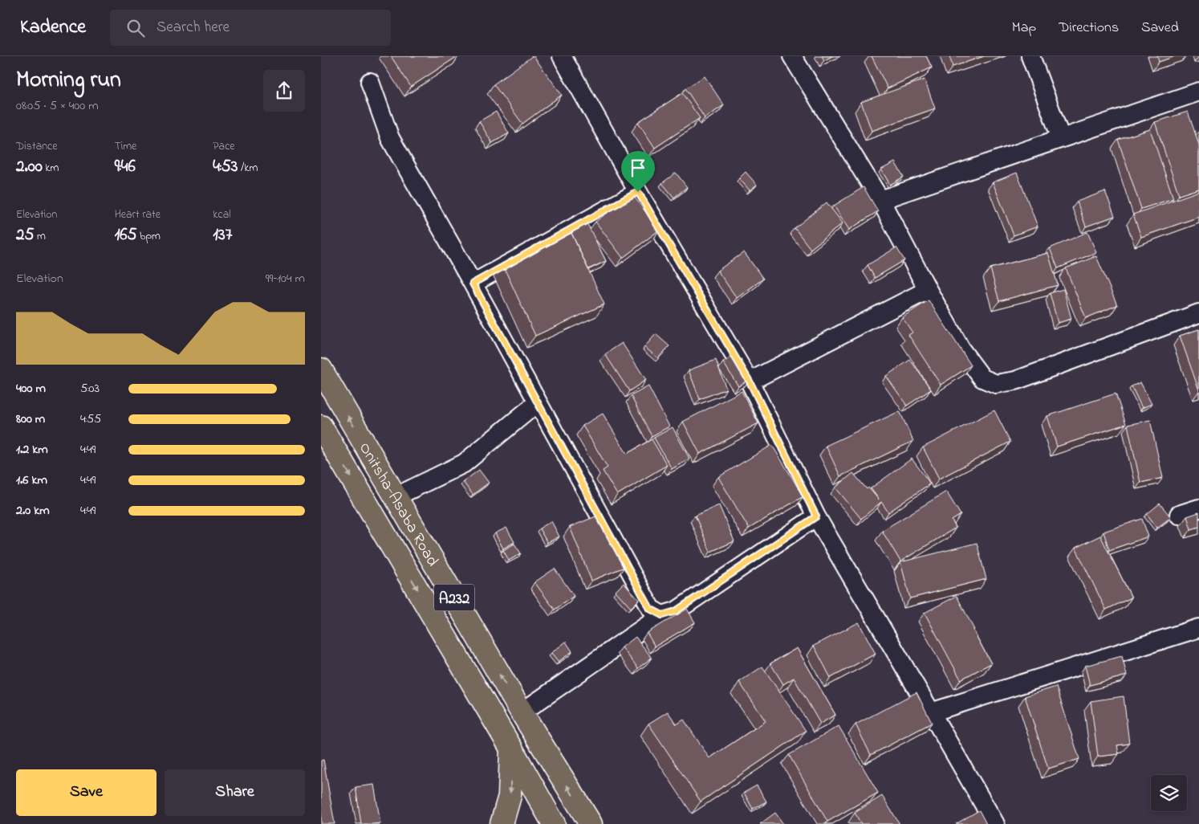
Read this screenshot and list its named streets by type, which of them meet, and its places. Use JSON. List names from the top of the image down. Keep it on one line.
{"streets":{"highway":["Onitsha-Asaba Road","A232"]},"page":{"header":"Kadence","search":"Search here","nav":["Map","Directions","Saved"],"heading":["Morning run","08:05 · 5 × 400 m"],"stats":[["Distance","2.00 km"],["Time","9:46"],["Pace","4:53 /km"],["Elevation","25 m"],["Heart rate","165 bpm"],["kcal","137"]],"chart":["Elevation","99–104 m"],"list":[{"name":"400 m","note":"5:03"},{"name":"800 m","note":"4:55"},{"name":"1.2 km","note":"4:49"},{"name":"1.6 km","note":"4:49"},{"name":"2.0 km","note":"4:49"}],"buttons":["Save","Share"]}}
